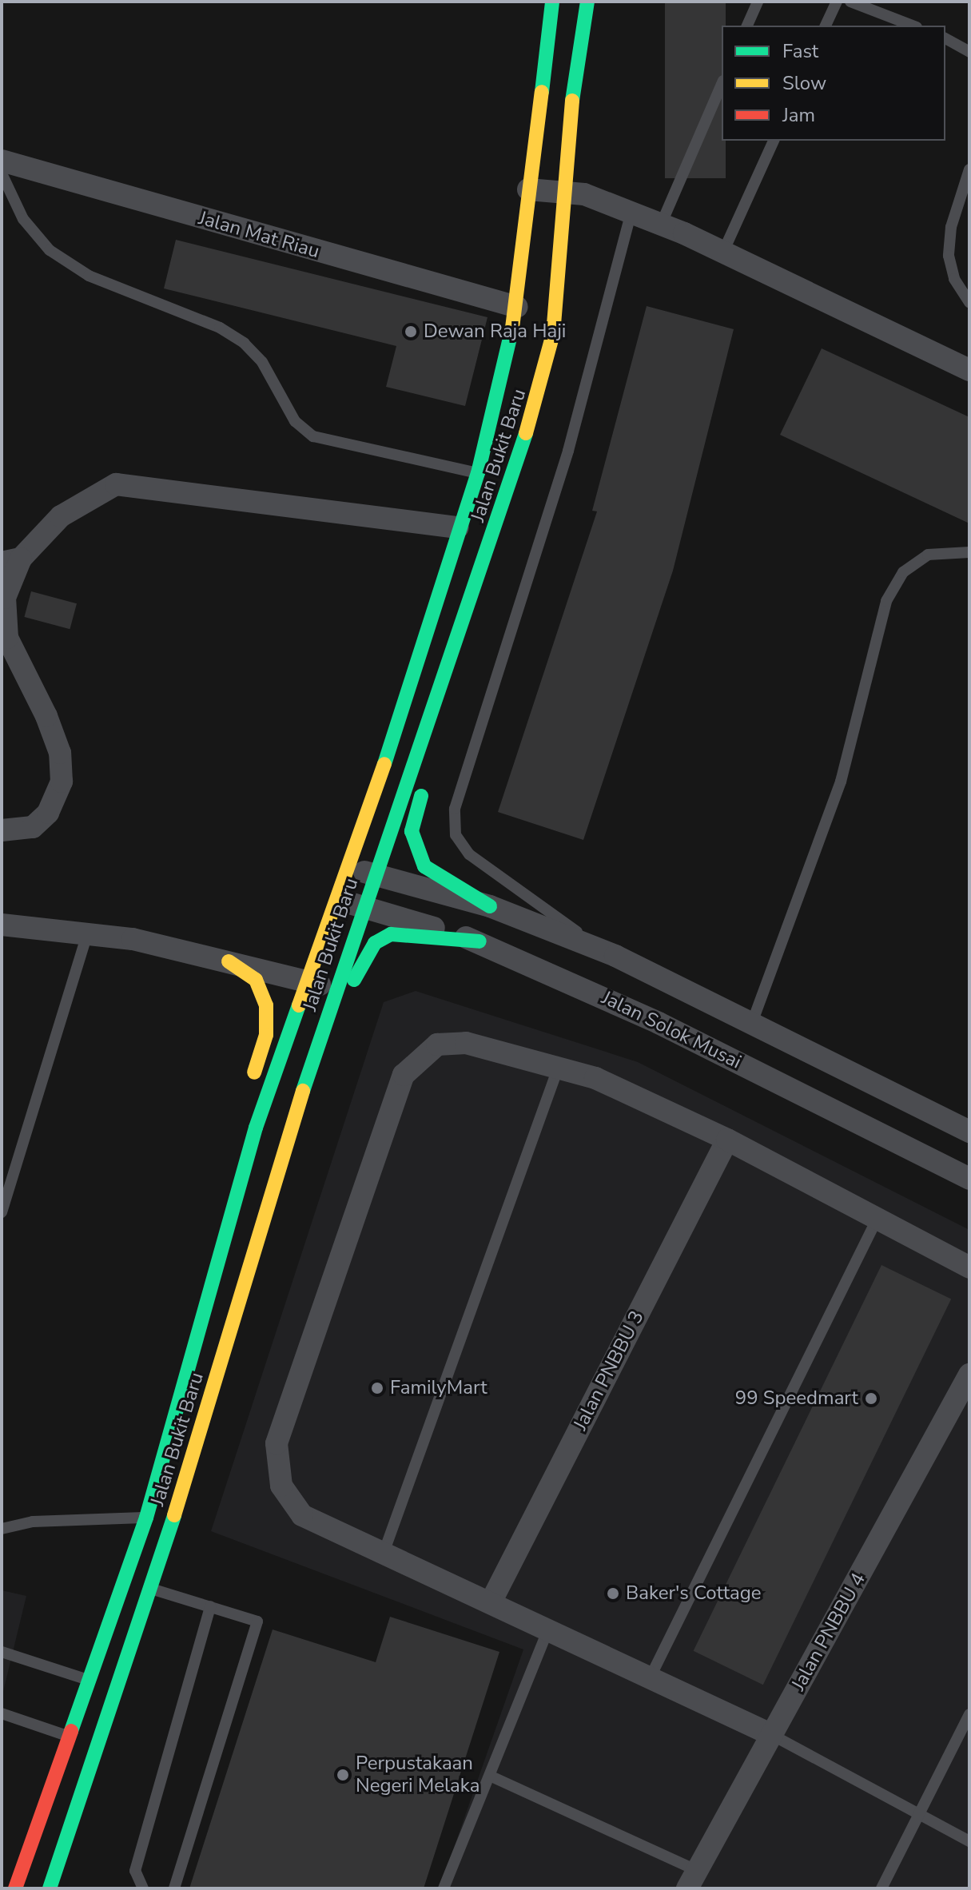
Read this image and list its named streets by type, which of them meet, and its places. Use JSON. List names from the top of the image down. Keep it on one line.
{"streets":{"main road":["Jalan Bukit Baru"],"street":["Jalan Mat Riau","Jalan Solok Musai","Jalan PNBBU 3","Jalan PNBBU 4"]},"crossings":[["Jalan Mat Riau","Jalan Bukit Baru"],["Jalan Bukit Baru","Jalan Solok Musai"]],"places":["Dewan Raja Haji","FamilyMart","99 Speedmart","Baker's Cottage","Perpustakaan Negeri Melaka"],"legend":["Fast","Slow","Jam"]}
